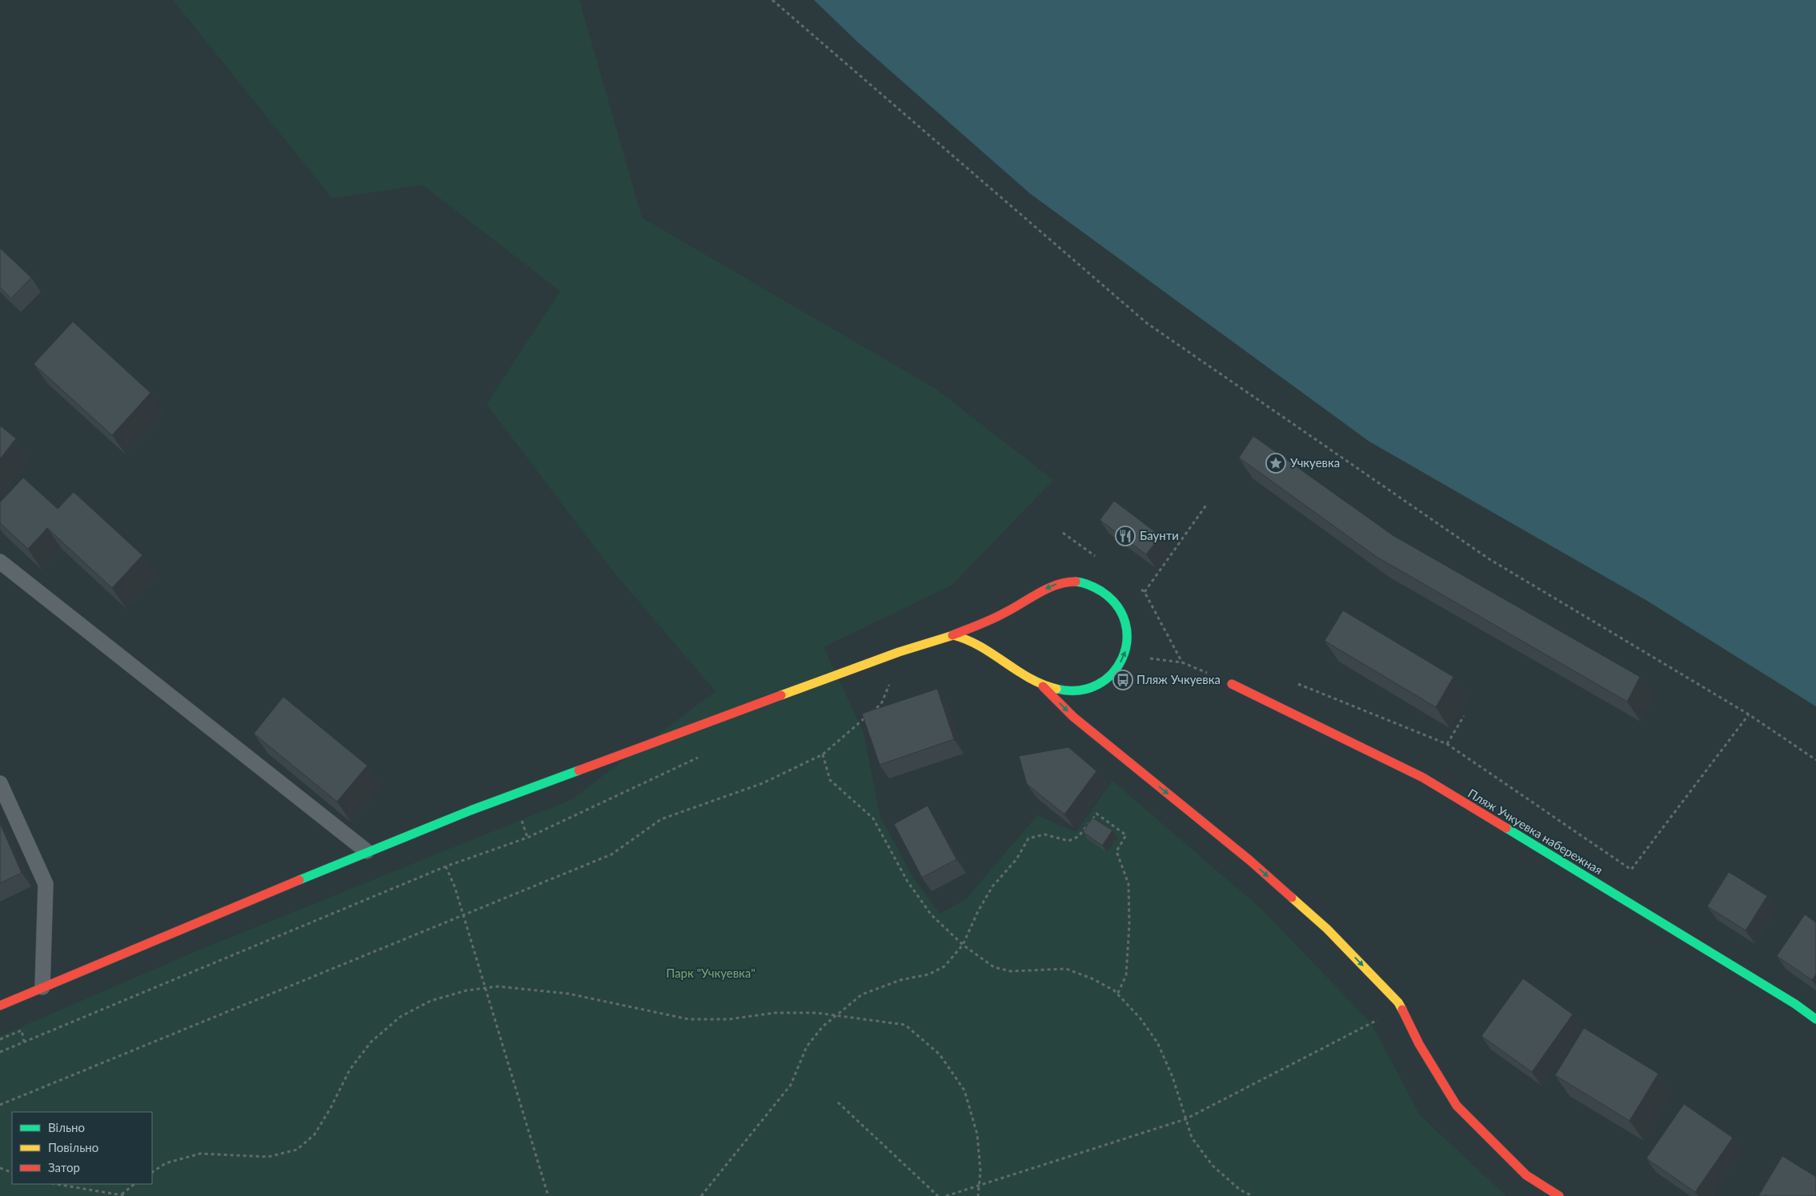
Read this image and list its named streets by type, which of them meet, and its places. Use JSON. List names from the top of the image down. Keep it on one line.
{"streets":{"street":["Пляж Учкуевка набережная"]},"parks":["Парк \"Учкуевка\""],"places":{"place":["Учкуевка"],"restaurant":["Баунти"],"bus stop":["Пляж Учкуевка"]},"legend":["Вільно","Повільно","Затор"]}
